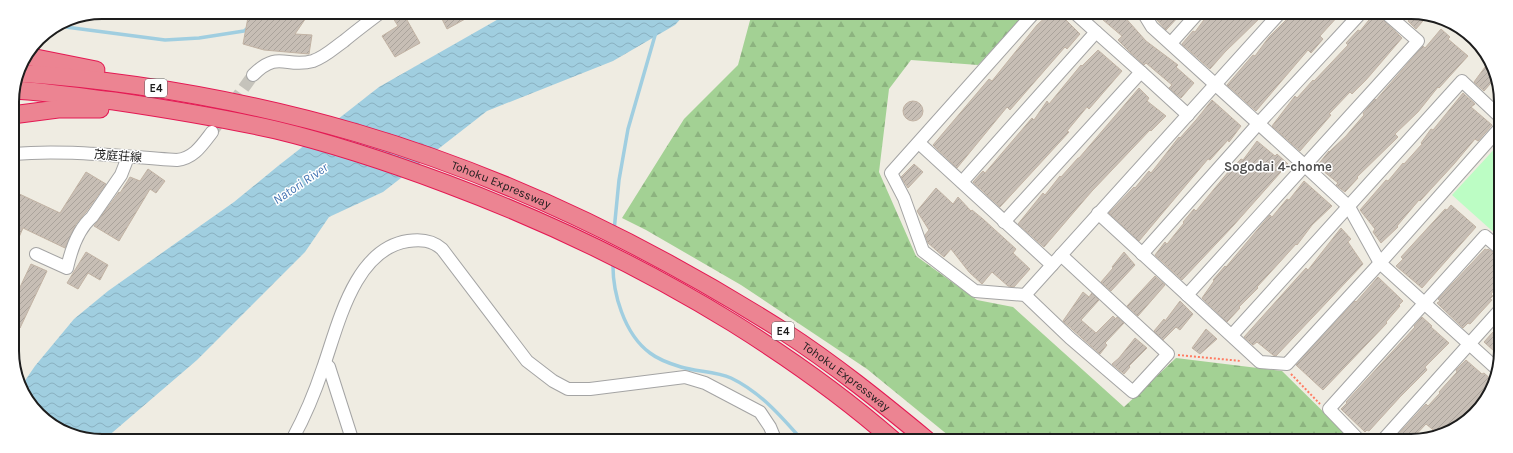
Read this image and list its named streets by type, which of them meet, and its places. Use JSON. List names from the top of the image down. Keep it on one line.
{"streets":{"highway":["E4","Tohoku Expressway"],"street":["茂庭荘線"]},"districts":["Sogodai 4-chome"],"water":["Natori River"]}
